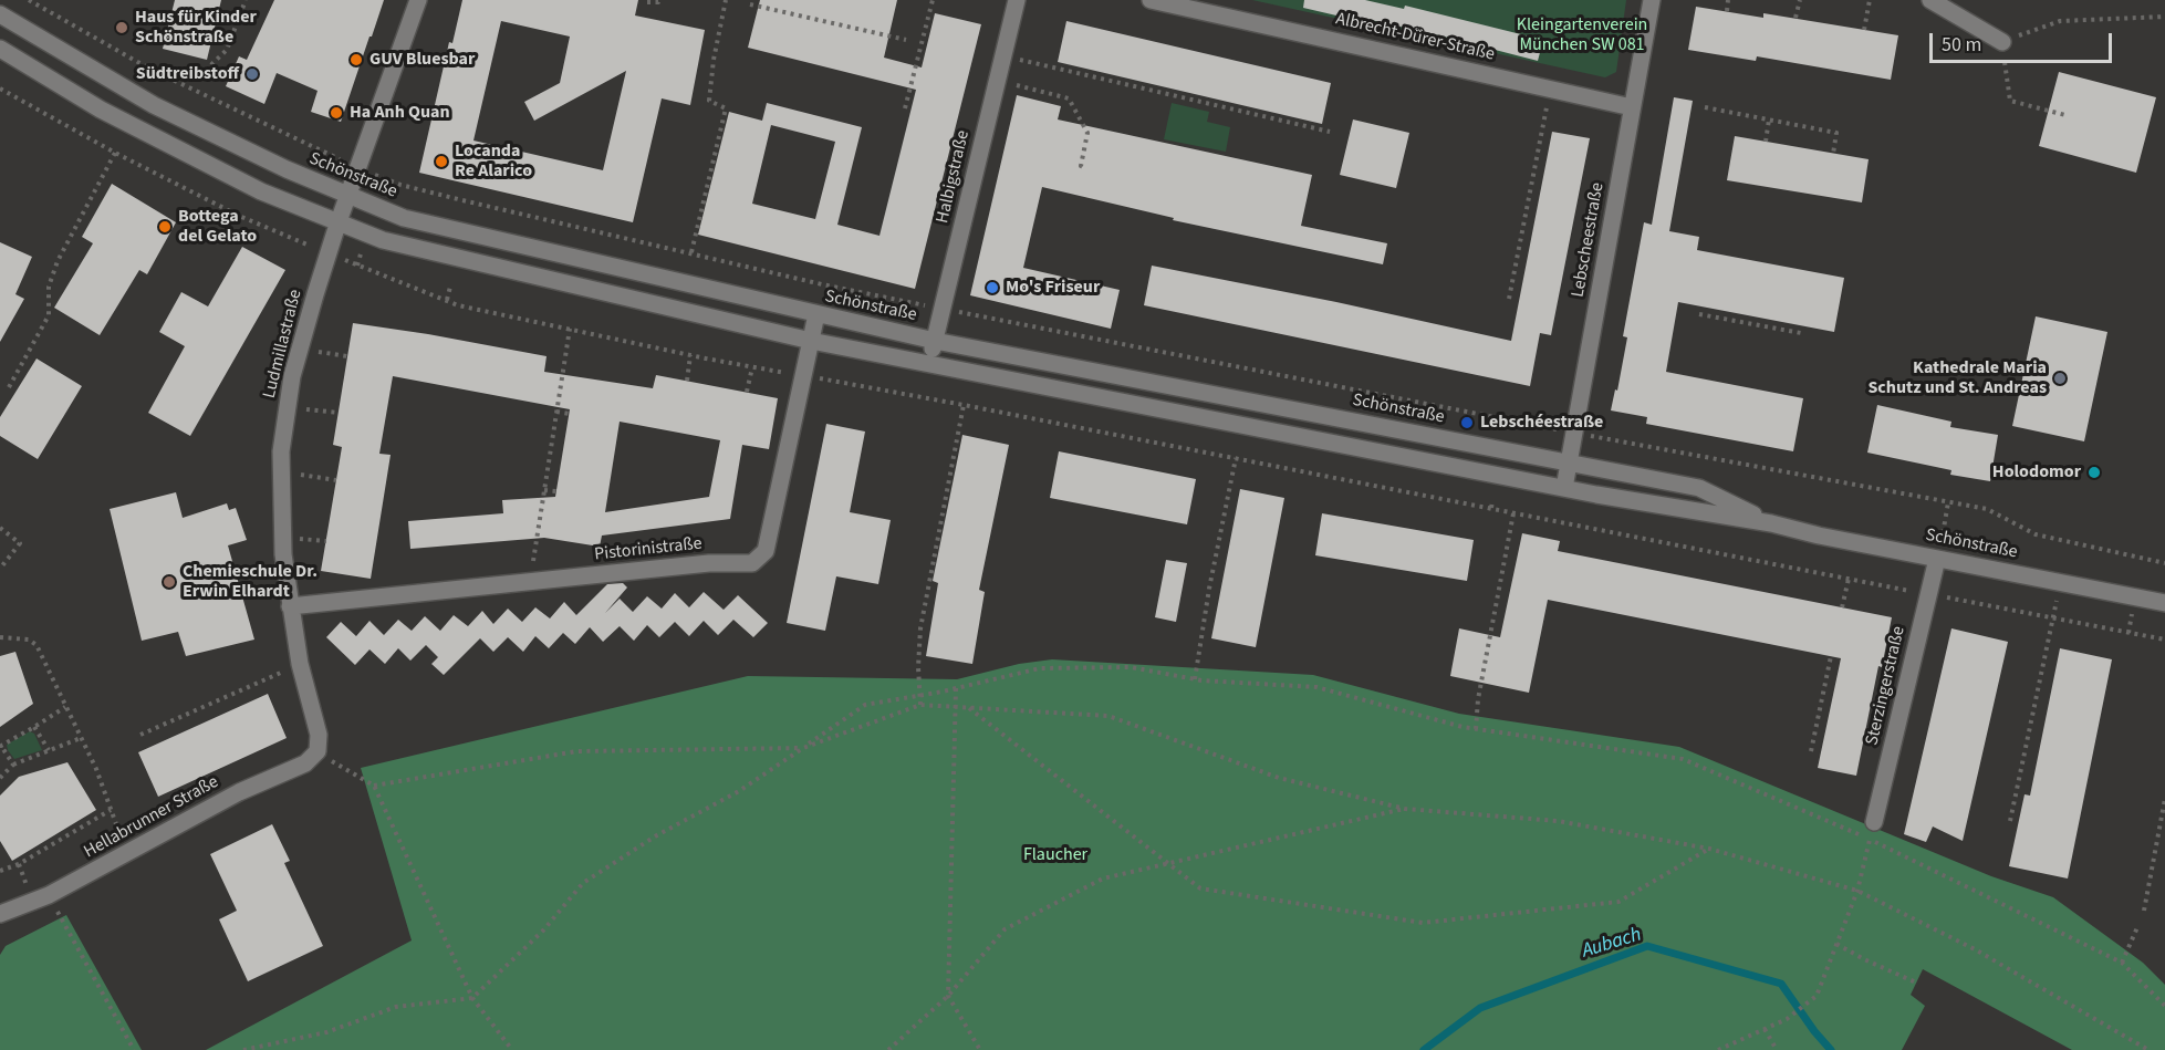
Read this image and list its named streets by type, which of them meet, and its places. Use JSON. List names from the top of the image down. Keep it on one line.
{"streets":{"street":["Albrecht-Dürer-Straße","Schönstraße","Halbigstraße","Lebscheestraße","Ludmillastraße","Pistorinistraße","Sterzingerstraße","Hellabrunner Straße"]},"crossings":[["Albrecht-Dürer-Straße","Lebscheestraße"],["Schönstraße","Halbigstraße"],["Schönstraße","Lebscheestraße"],["Schönstraße","Ludmillastraße"],["Schönstraße","Pistorinistraße"],["Schönstraße","Sterzingerstraße"],["Ludmillastraße","Pistorinistraße"],["Ludmillastraße","Hellabrunner Straße"]],"water":["Aubach"],"parks":["Kleingartenverein München SW 081","Flaucher"],"places":["Haus für Kinder Schönstraße","GUV Bluesbar","Südtreibstoff","Ha Anh Quan","Locanda Re Alarico","Bottega del Gelato","Mo's Friseur","Kathedrale Maria Schutz und St. Andreas","Lebschéestraße","Holodomor","Chemieschule Dr. Erwin Elhardt"],"scale_bar":"50 m"}
